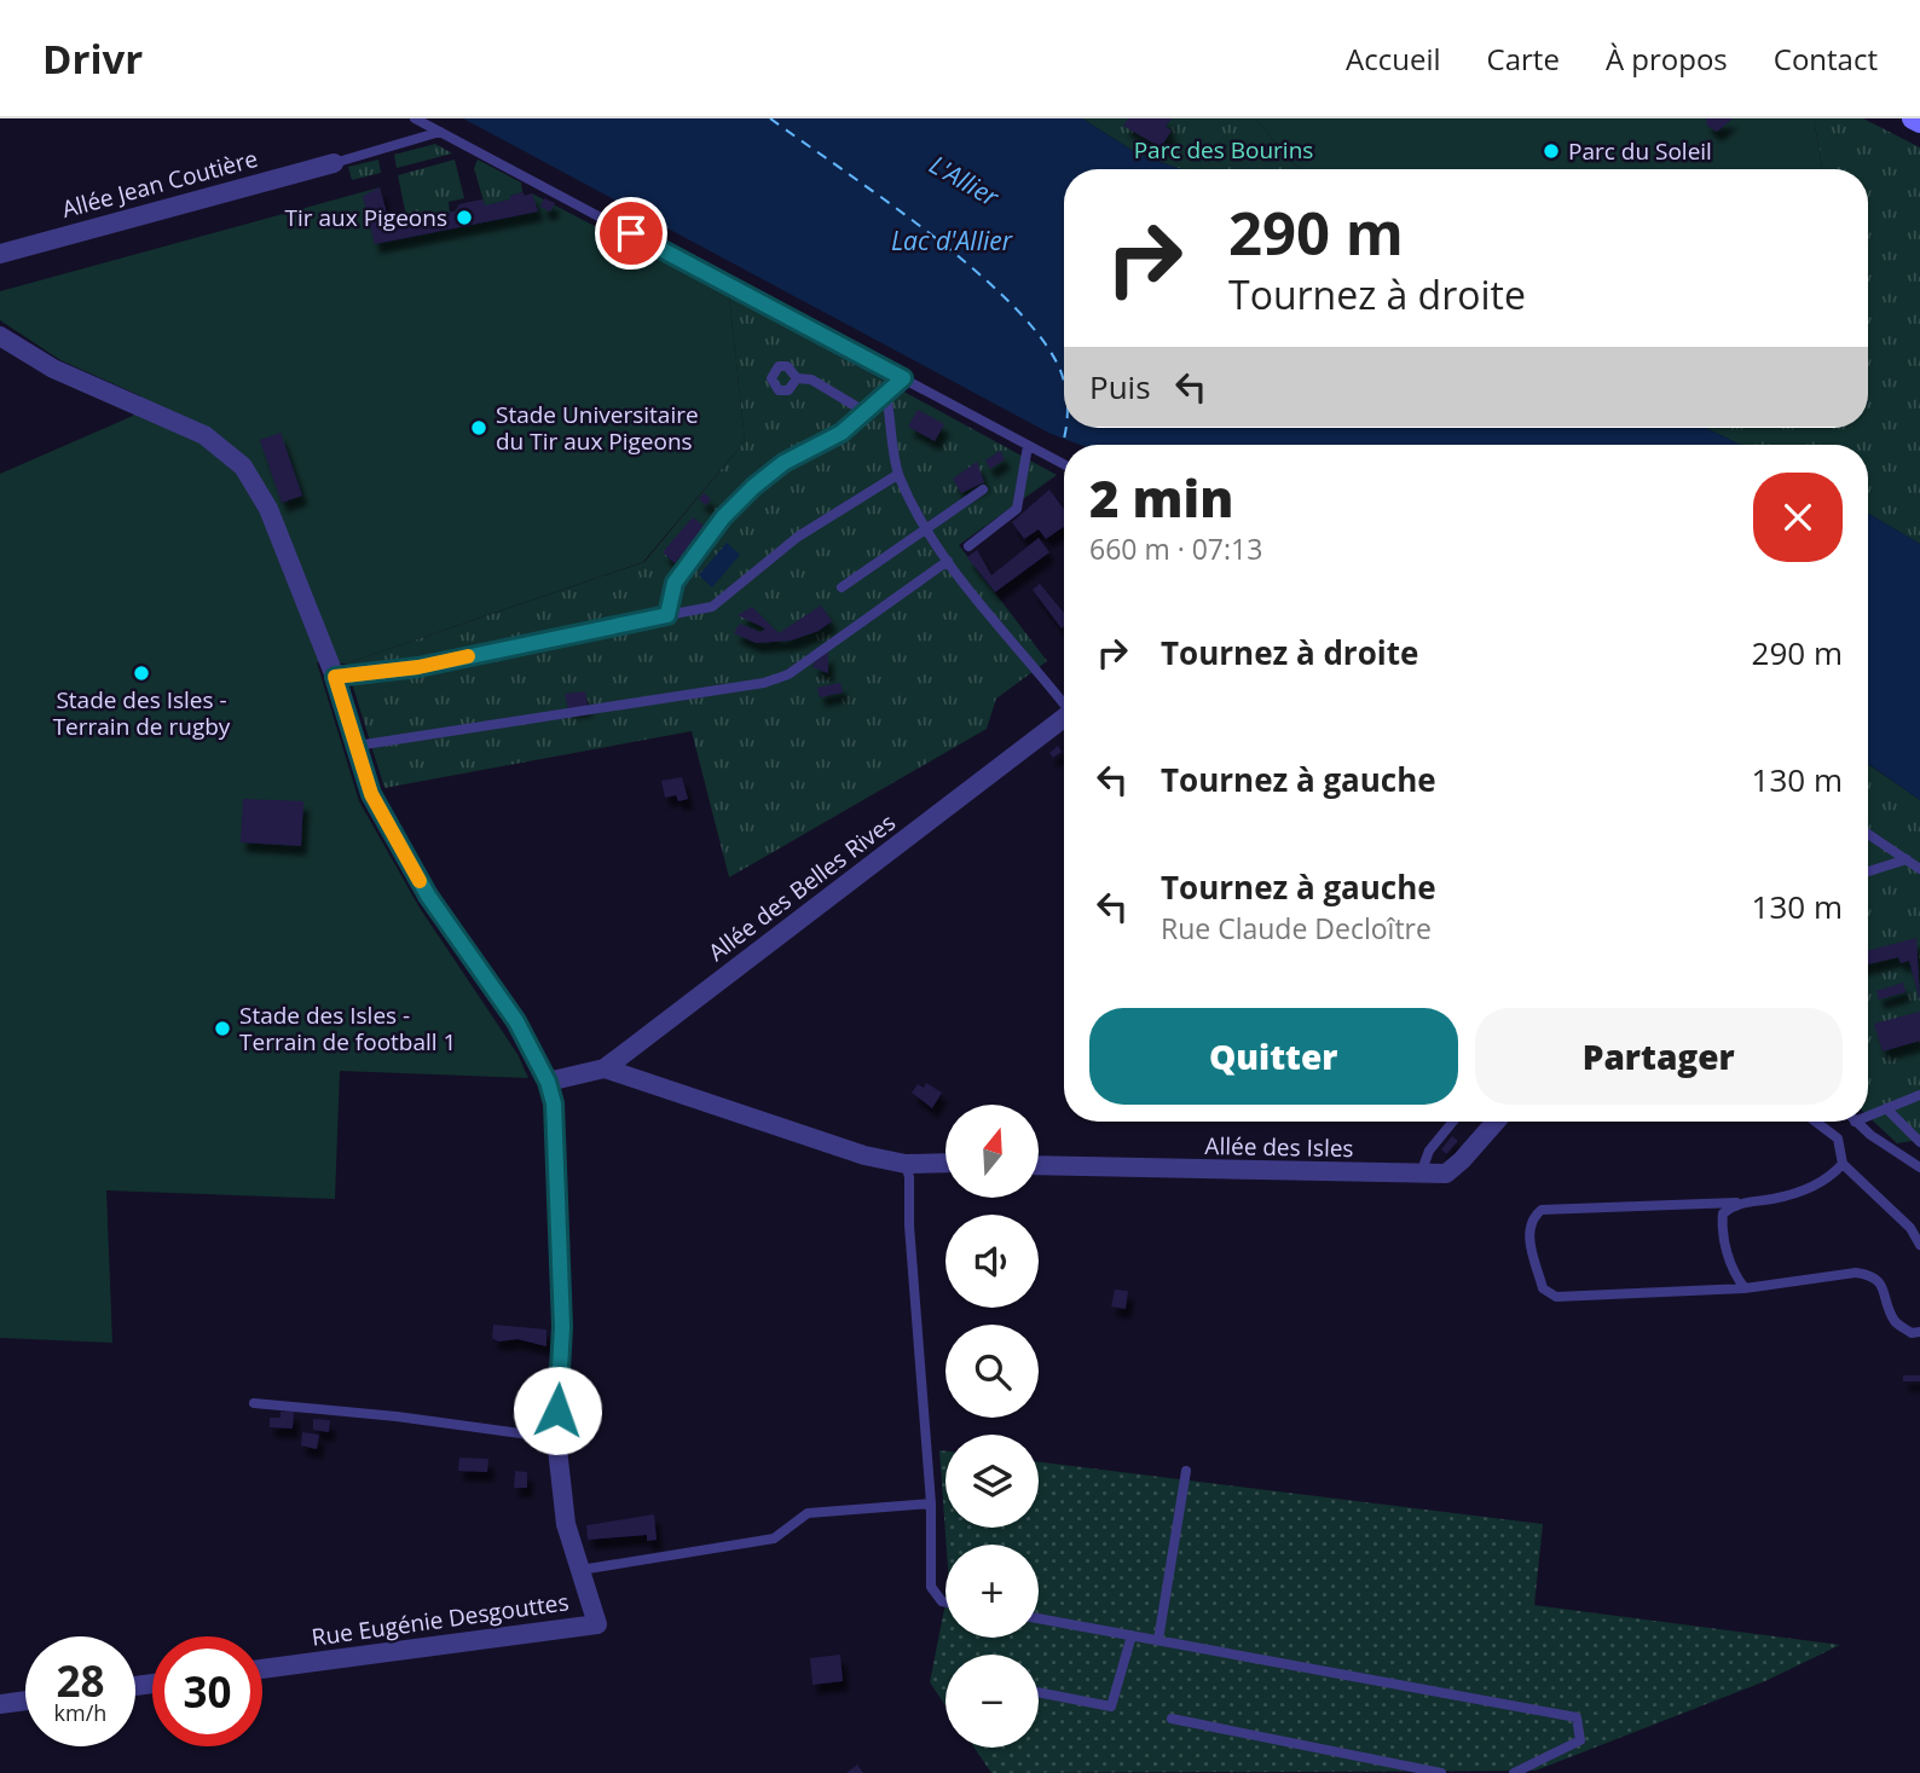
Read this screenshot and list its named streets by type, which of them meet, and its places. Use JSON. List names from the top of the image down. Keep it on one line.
{"streets":{"street":["Allée Jean Coutière","Allée des Belles Rives","Allée des Isles","Rue Eugénie Desgouttes"]},"crossings":[["Allée des Belles Rives","Rue Eugénie Desgouttes"]],"water":["L'Allier","Lac d'Allier"],"parks":["Parc des Bourins"],"places":["Parc du Soleil","Tir aux Pigeons","Stade Universitaire du Tir aux Pigeons","Stade des Isles - Terrain de rugby","Stade des Isles - Terrain de football 1"],"north":"top","page":{"header":"Drivr","nav":["Accueil","Carte","À propos","Contact"],"turn":["290 m","Tournez à droite"],"then":"Puis","heading":["2 min","660 m · 07:13"],"list":[{"name":"Tournez à droite","value":"290 m"},{"name":"Tournez à gauche","value":"130 m"},{"name":"Tournez à gauche","note":"Rue Claude Decloître","value":"130 m"}],"buttons":["Quitter","Partager"],"map_buttons":["+","−"],"speed":"28 km/h","limit":"30"}}
